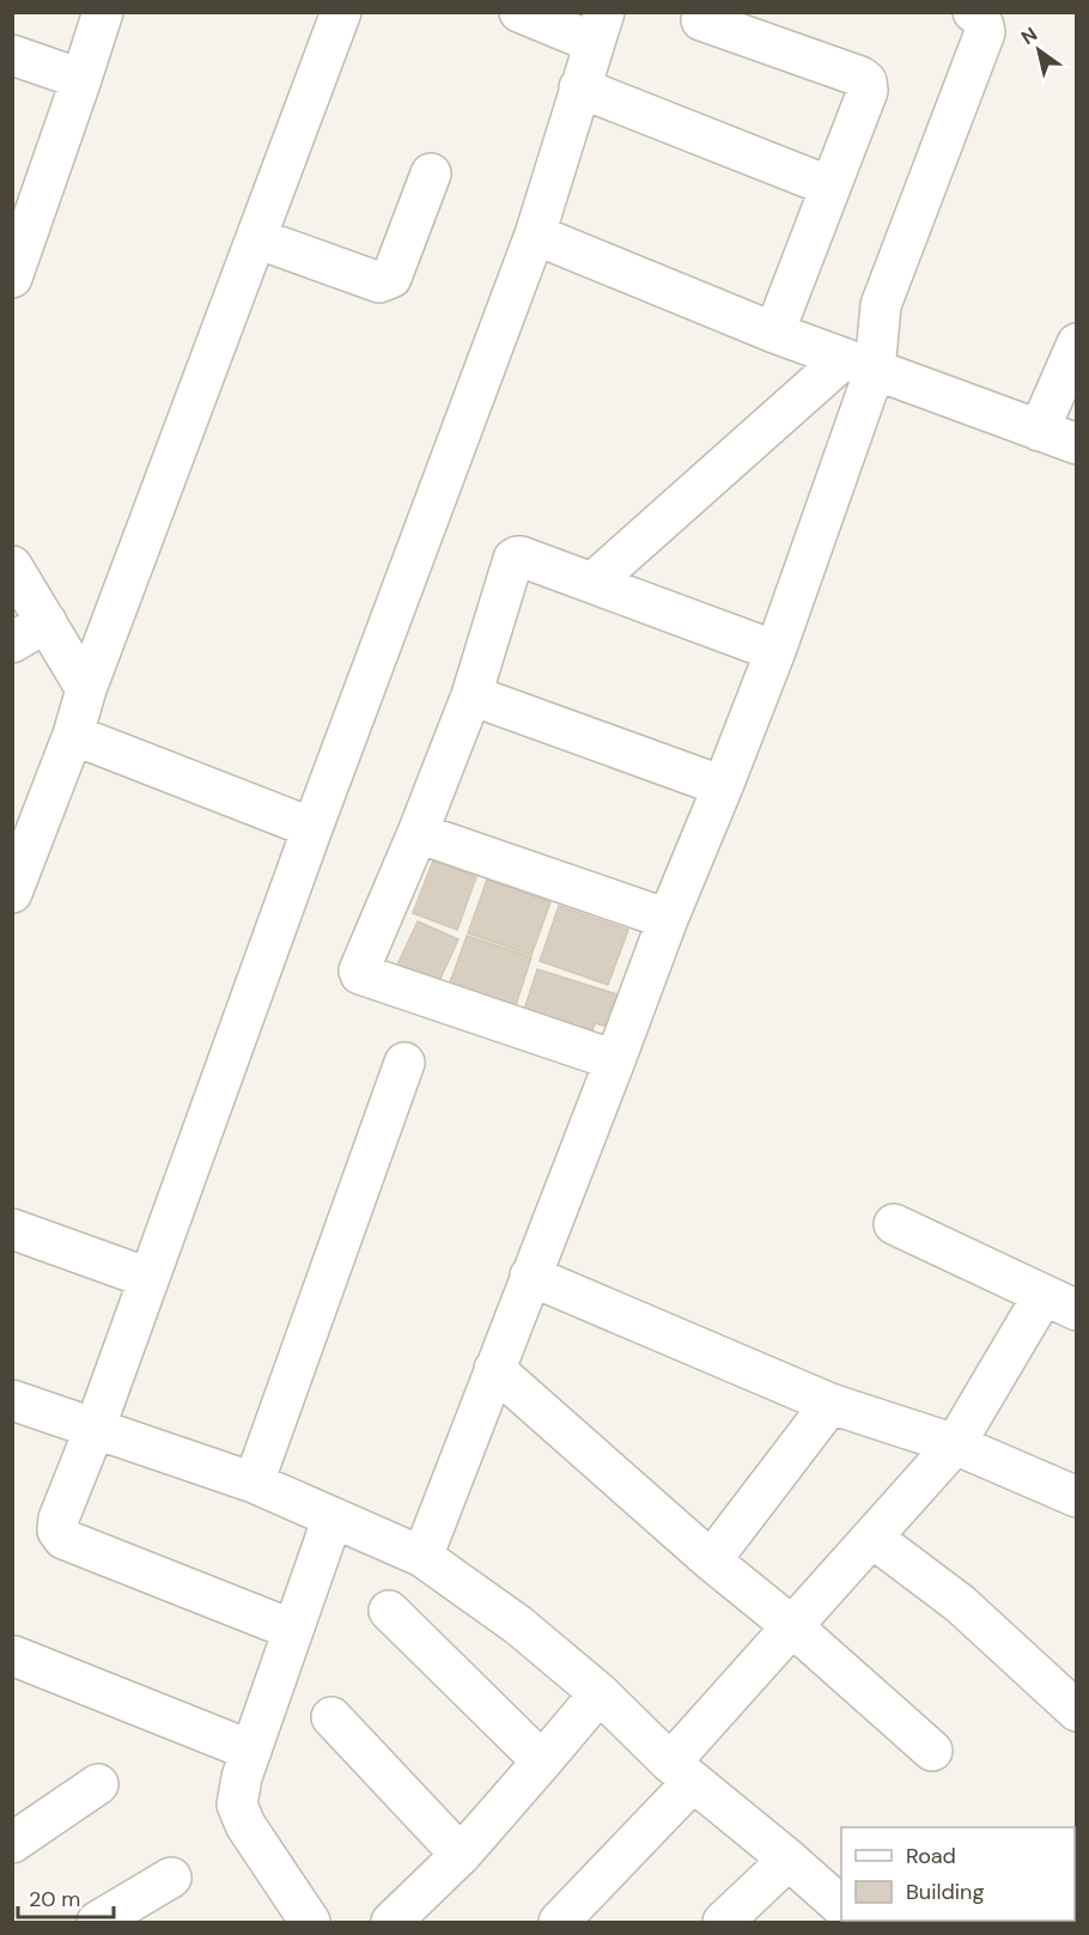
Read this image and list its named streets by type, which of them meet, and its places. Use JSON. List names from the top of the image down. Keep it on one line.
{"legend":["Road","Building"],"scale_bar":"20 m","north":"top left"}
